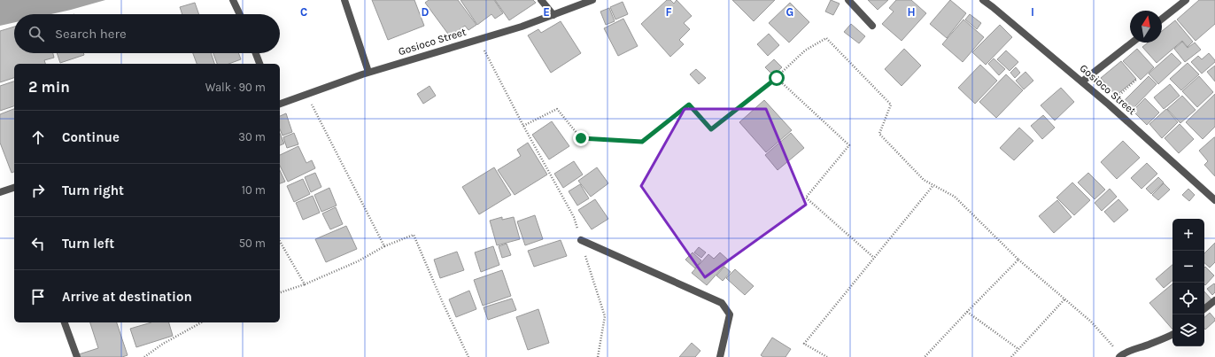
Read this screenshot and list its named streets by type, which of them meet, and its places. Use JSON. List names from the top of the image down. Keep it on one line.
{"streets":{"street":["Gosioco Street"]},"north":"top","page":{"search":"Search here","heading":["2 min","Walk · 90 m"],"list":[["Continue","30 m"],["Turn right","10 m"],["Turn left","50 m"],"Arrive at destination"],"map_buttons":["+","−"]},"grid":{"columns":["C","D","E","F","G","H","I"]}}
